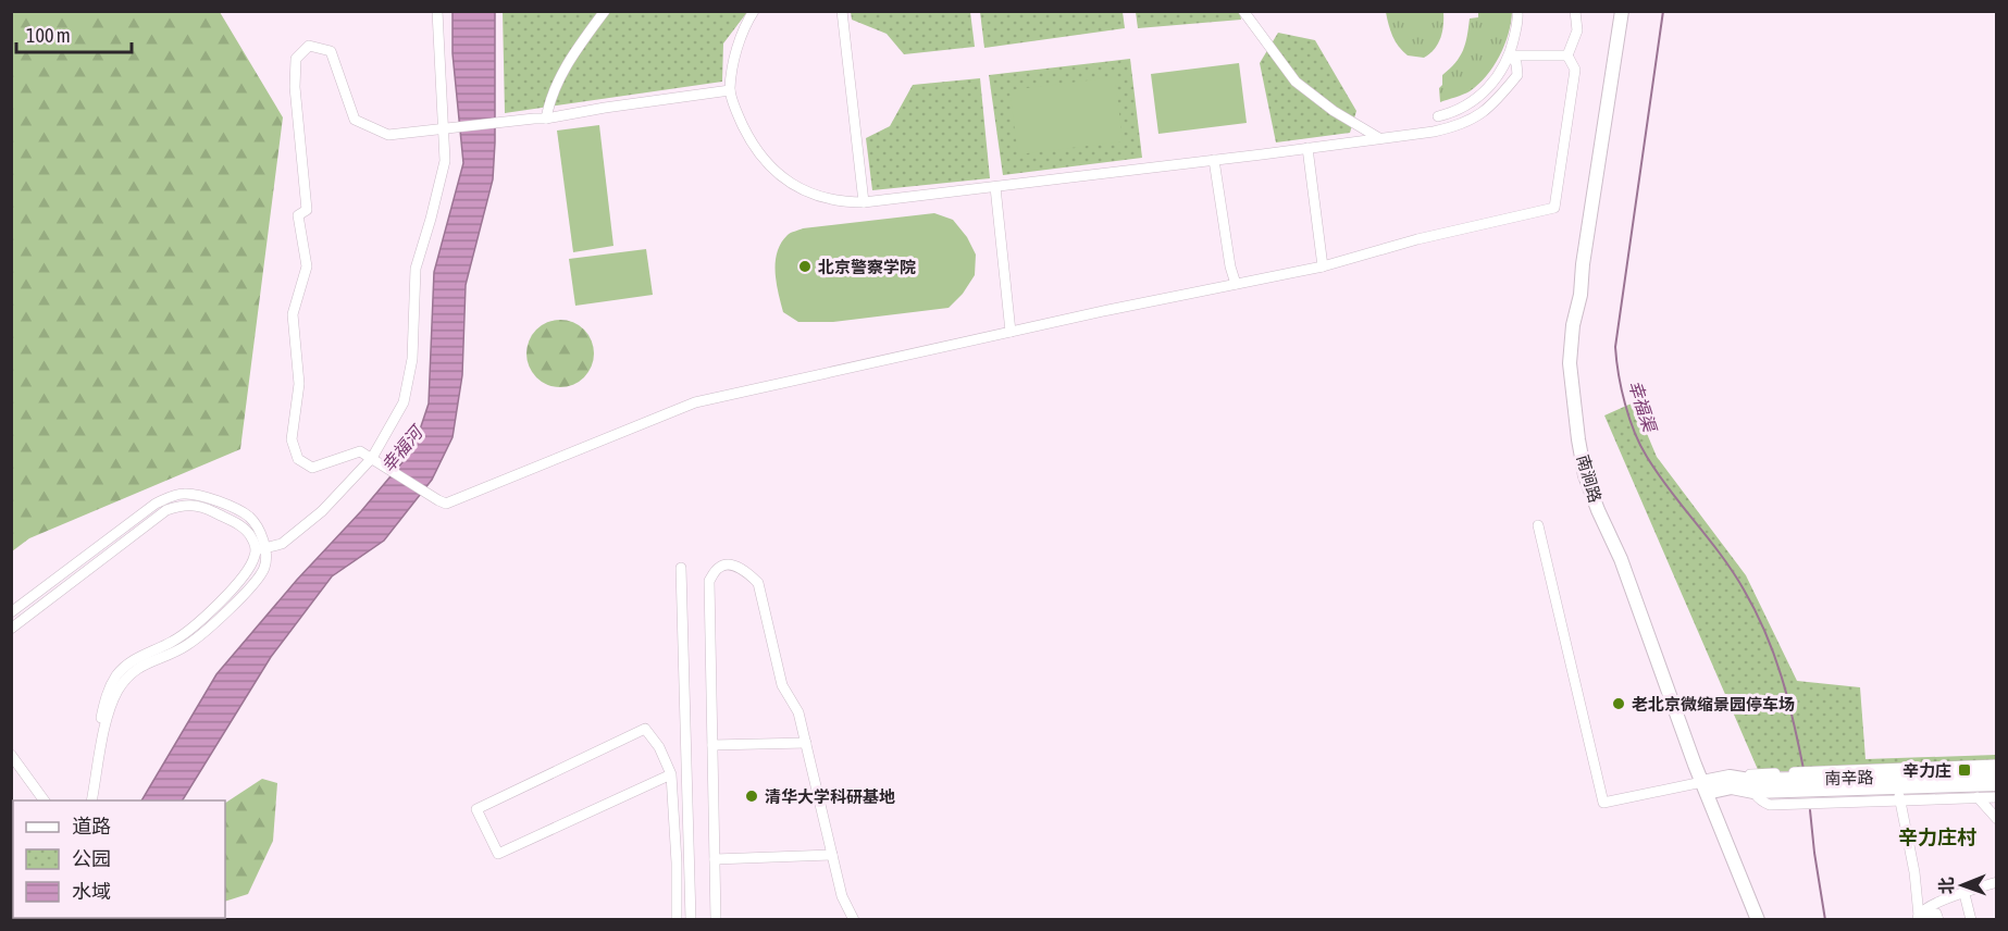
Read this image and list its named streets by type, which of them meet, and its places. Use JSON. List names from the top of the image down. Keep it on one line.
{"streets":{"main road":["南涧路","南辛路"]},"crossings":[["南涧路","南辛路"]],"districts":["辛力庄村"],"water":["幸福渠","幸福河"],"places":{"other":["北京警察学院","老北京微缩景园停车场","清华大学科研基地"],"transit":["辛力庄"]},"legend":["道路","公园","水域"],"scale_bar":"100 m","north":"left"}
